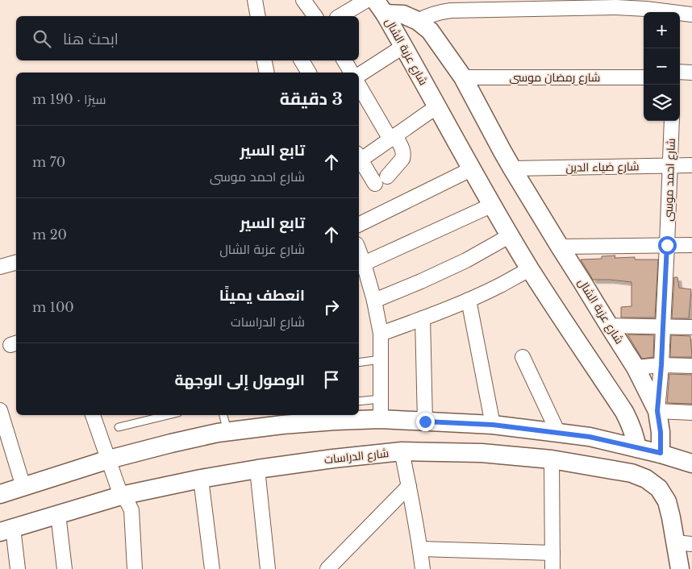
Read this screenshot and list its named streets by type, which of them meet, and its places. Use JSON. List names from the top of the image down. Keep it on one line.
{"streets":{"street":["شارع عزبة الشال","شارع رمضان موسى","شارع ضياء الدين","شارع احمد موسى","شارع الدراسات"]},"crossings":[["شارع عزبة الشال","شارع رمضان موسى"],["شارع عزبة الشال","شارع ضياء الدين"],["شارع عزبة الشال","شارع احمد موسى"],["شارع ضياء الدين","شارع احمد موسى"]],"page":{"map_buttons":["+","−"],"search":"ابحث هنا","heading":["3 دقيقة","سيرًا · 190 m"],"list":[["تابع السير","شارع احمد موسى","70 m"],["تابع السير","شارع عزبة الشال","20 m"],["انعطف يمينًا","شارع الدراسات","100 m"],"الوصول إلى الوجهة"]}}
